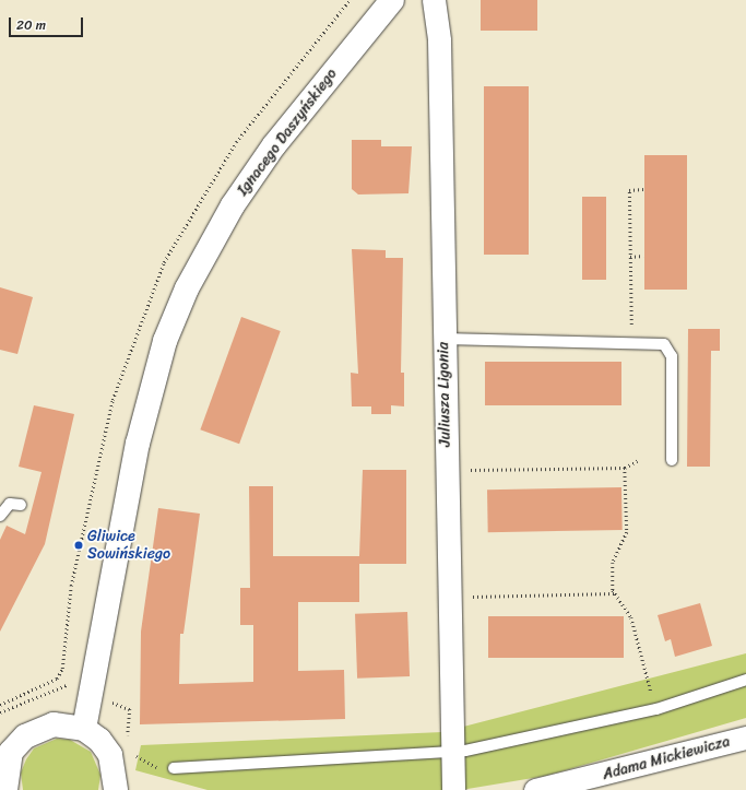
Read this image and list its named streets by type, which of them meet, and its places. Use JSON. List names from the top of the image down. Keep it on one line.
{"streets":{"street":["Ignacego Daszyńskiego","Juliusza Ligonia","Adama Mickiewicza"]},"places":["Gliwice Sowińskiego"],"scale_bar":"20 m"}
